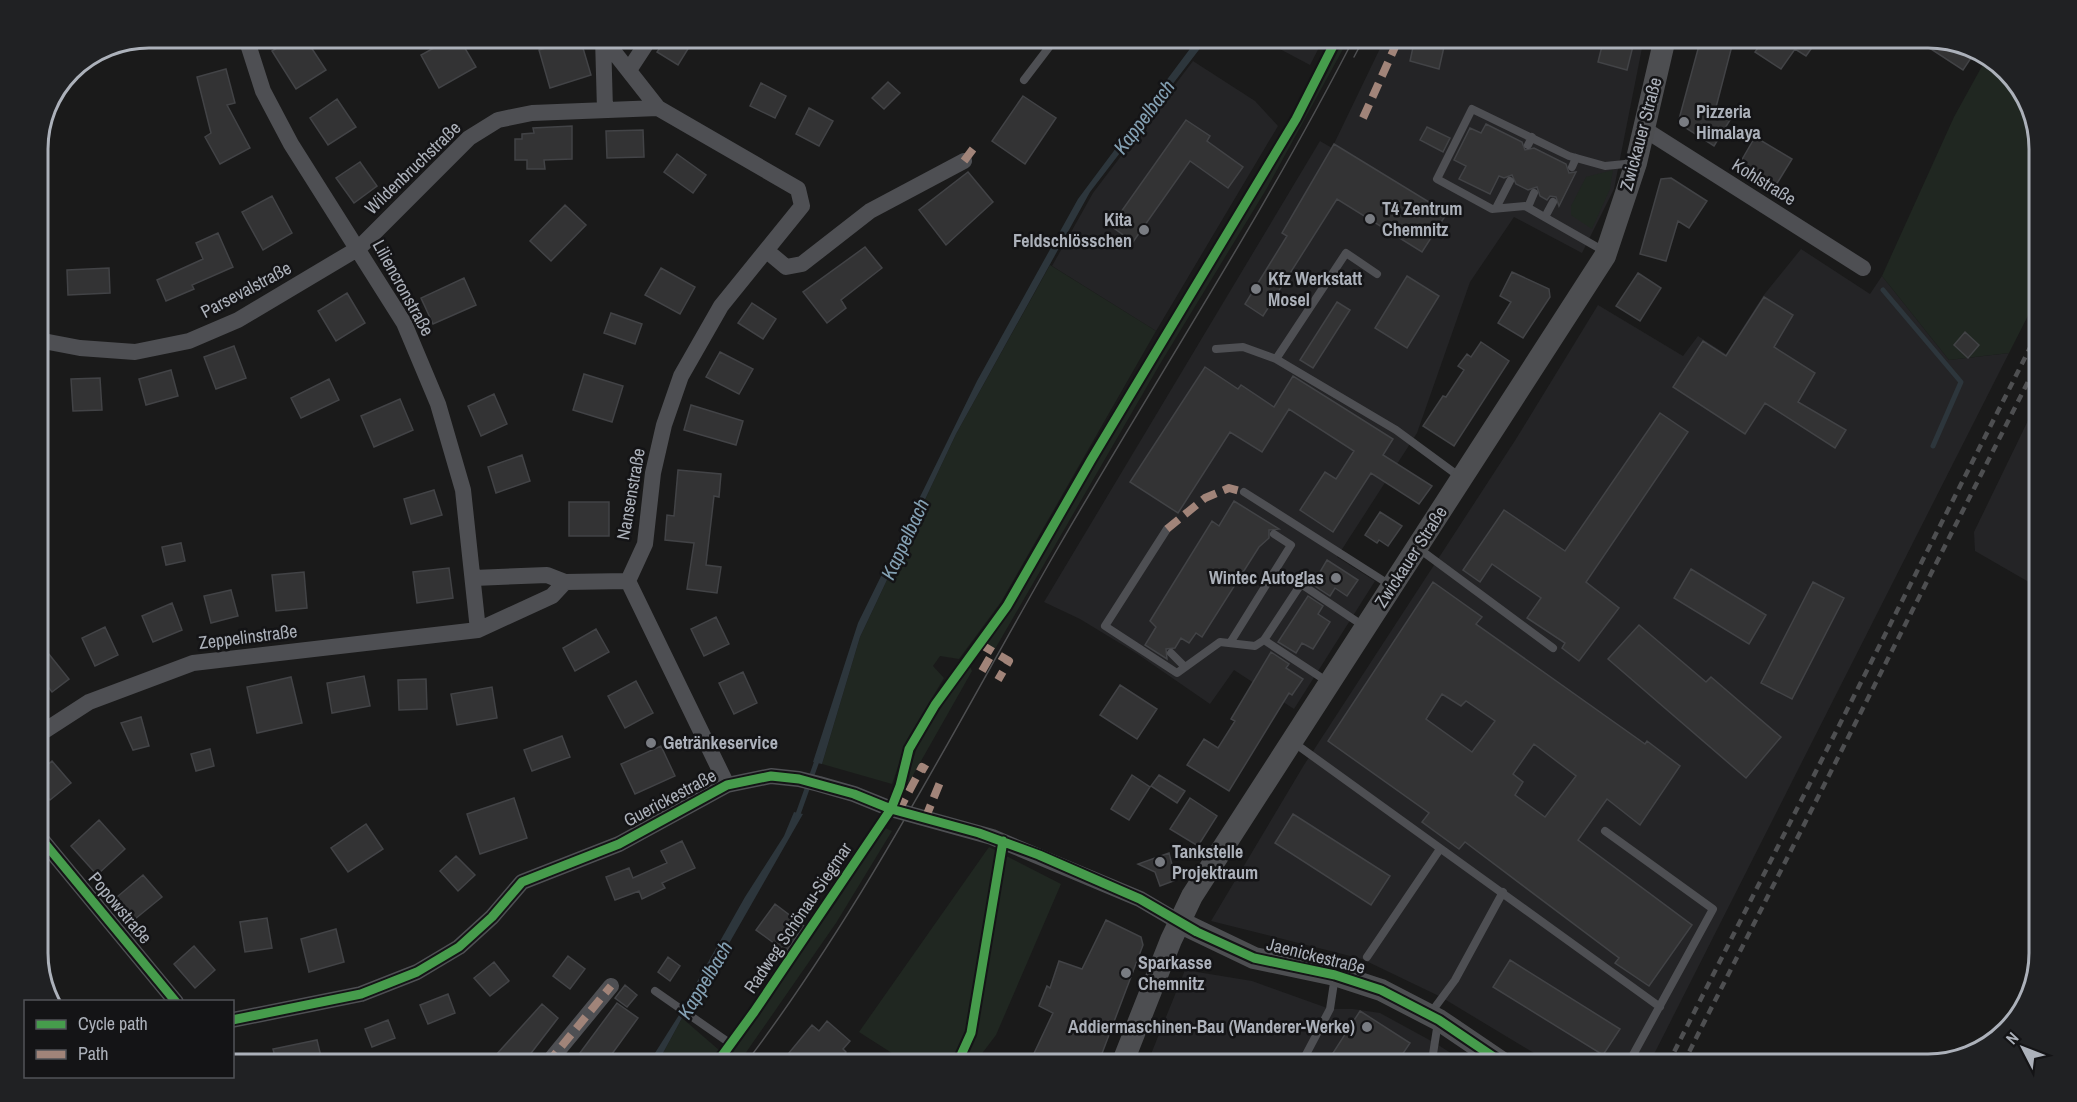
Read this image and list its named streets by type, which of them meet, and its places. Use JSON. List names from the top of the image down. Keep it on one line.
{"streets":{"main road":["Zwickauer Straße","Jaenickestraße"],"street":["Wildenbruchstraße","Kohlstraße","Liliencronstraße","Parsevalstraße","Nansenstraße","Zeppelinstraße","Guerickestraße","Popowstraße"],"lane":["Radweg Schönau-Siegmar"]},"crossings":[["Zwickauer Straße","Kohlstraße"],["Zwickauer Straße","Guerickestraße"],["Zwickauer Straße","Jaenickestraße"],["Wildenbruchstraße","Liliencronstraße"],["Wildenbruchstraße","Parsevalstraße"],["Wildenbruchstraße","Nansenstraße"],["Liliencronstraße","Parsevalstraße"],["Guerickestraße","Radweg Schönau-Siegmar"],["Guerickestraße","Jaenickestraße"]],"water":["Kappelbach"],"places":["Pizzeria Himalaya","T4 Zentrum Chemnitz","Kita Feldschlösschen","Kfz Werkstatt Mosel","Wintec Autoglas","Getränkeservice","Tankstelle Projektraum","Sparkasse Chemnitz","Addiermaschinen-Bau (Wanderer-Werke)"],"legend":["Cycle path","Path"],"north":"top left"}
